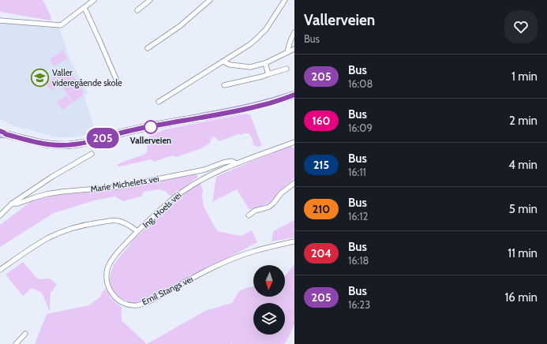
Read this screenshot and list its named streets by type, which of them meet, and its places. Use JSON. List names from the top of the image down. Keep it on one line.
{"streets":{"street":["Marie Michelets vei","Ing. Hoels vei","Emil Stangs vei"]},"crossings":[["Marie Michelets vei","Ing. Hoels vei"],["Ing. Hoels vei","Emil Stangs vei"]],"places":{"school or university":["Valler videregående skole"],"other":["Vallerveien"]},"lines":["bus line 205"],"north":"bottom","page":{"on_map":"205","heading":["Vallerveien","Bus"],"list":[{"mark":"205","name":"Bus","note":"16:08","value":"1 min"},{"mark":"160","name":"Bus","note":"16:09","value":"2 min"},{"mark":"215","name":"Bus","note":"16:11","value":"4 min"},{"mark":"210","name":"Bus","note":"16:12","value":"5 min"},{"mark":"204","name":"Bus","note":"16:18","value":"11 min"},{"mark":"205","name":"Bus","note":"16:23","value":"16 min"}]}}
